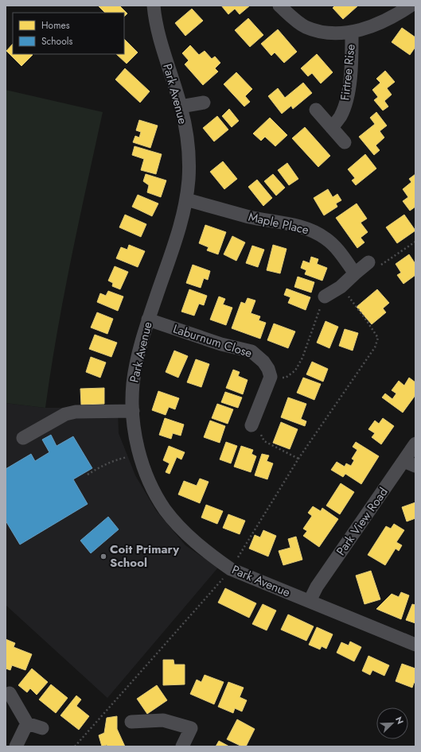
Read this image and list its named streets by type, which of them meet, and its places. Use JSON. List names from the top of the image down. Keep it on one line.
{"streets":{"street":["Firtree Rise","Park Avenue","Maple Place","Laburnum Close","Park View Road"]},"crossings":[["Park Avenue","Maple Place"],["Park Avenue","Laburnum Close"],["Park Avenue","Park View Road"]],"places":["Coit Primary School"],"legend":["Homes","Schools"],"north":"top right"}
